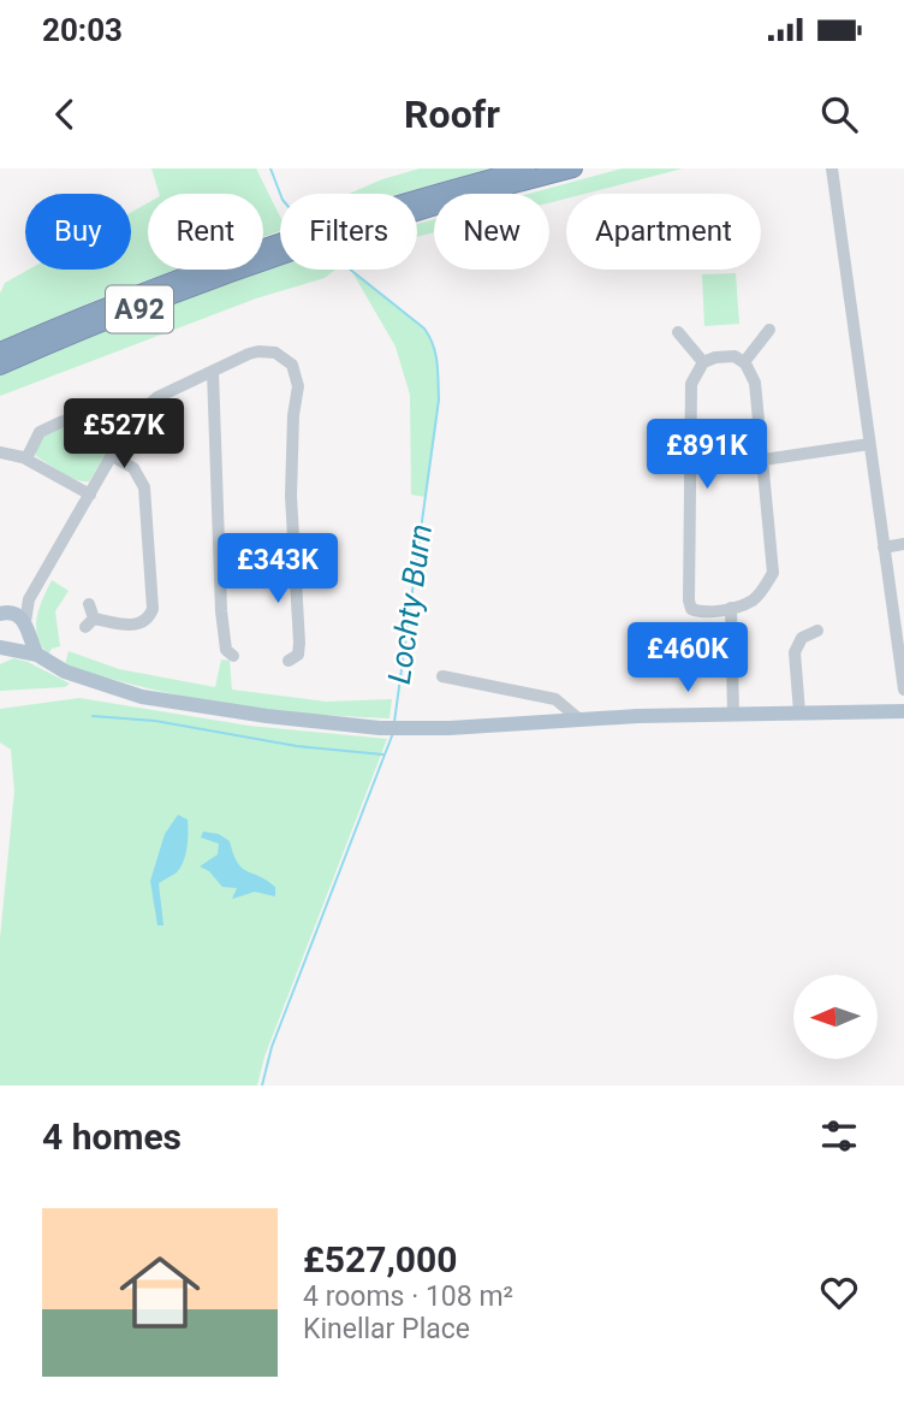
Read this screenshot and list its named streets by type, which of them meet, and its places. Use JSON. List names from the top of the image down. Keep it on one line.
{"streets":{"highway":["A92"]},"water":["Lochty Burn"],"north":"left","page":{"status":"20:03","header":"Roofr","chip":["Buy","Rent","Filters","New","Apartment"],"price":["£527K","£891K","£343K","£460K"],"heading":"4 homes","list":[{"name":"£527,000","note":"4 rooms · 108 m² · Kinellar Place"}]}}
